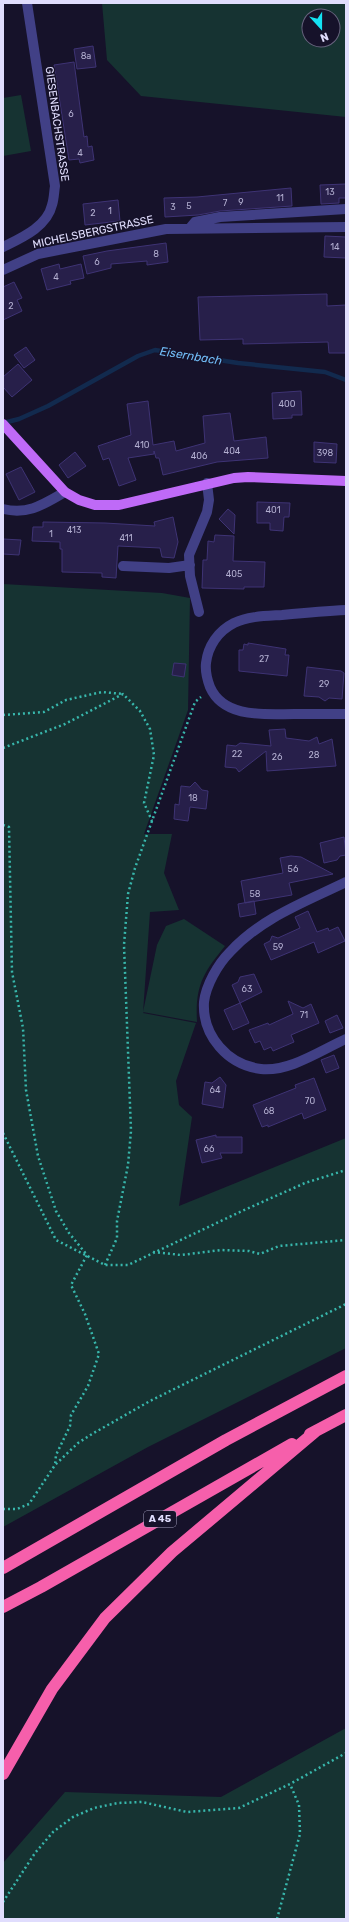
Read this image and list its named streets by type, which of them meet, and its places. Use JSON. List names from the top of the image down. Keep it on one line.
{"streets":{"highway":["A 45"],"street":["GIESENBACHSTRASSE","MICHELSBERGSTRASSE"]},"water":["Eisernbach"],"house_numbers":["8a","6","4","13","11","9","7","5","3","1","2","14","8","6","4","2","400","410","404","398","406","401","413","1","411","405","27","29","22","28","26","18","56","58","59","63","71","64","70","68","66"],"north":"bottom"}
